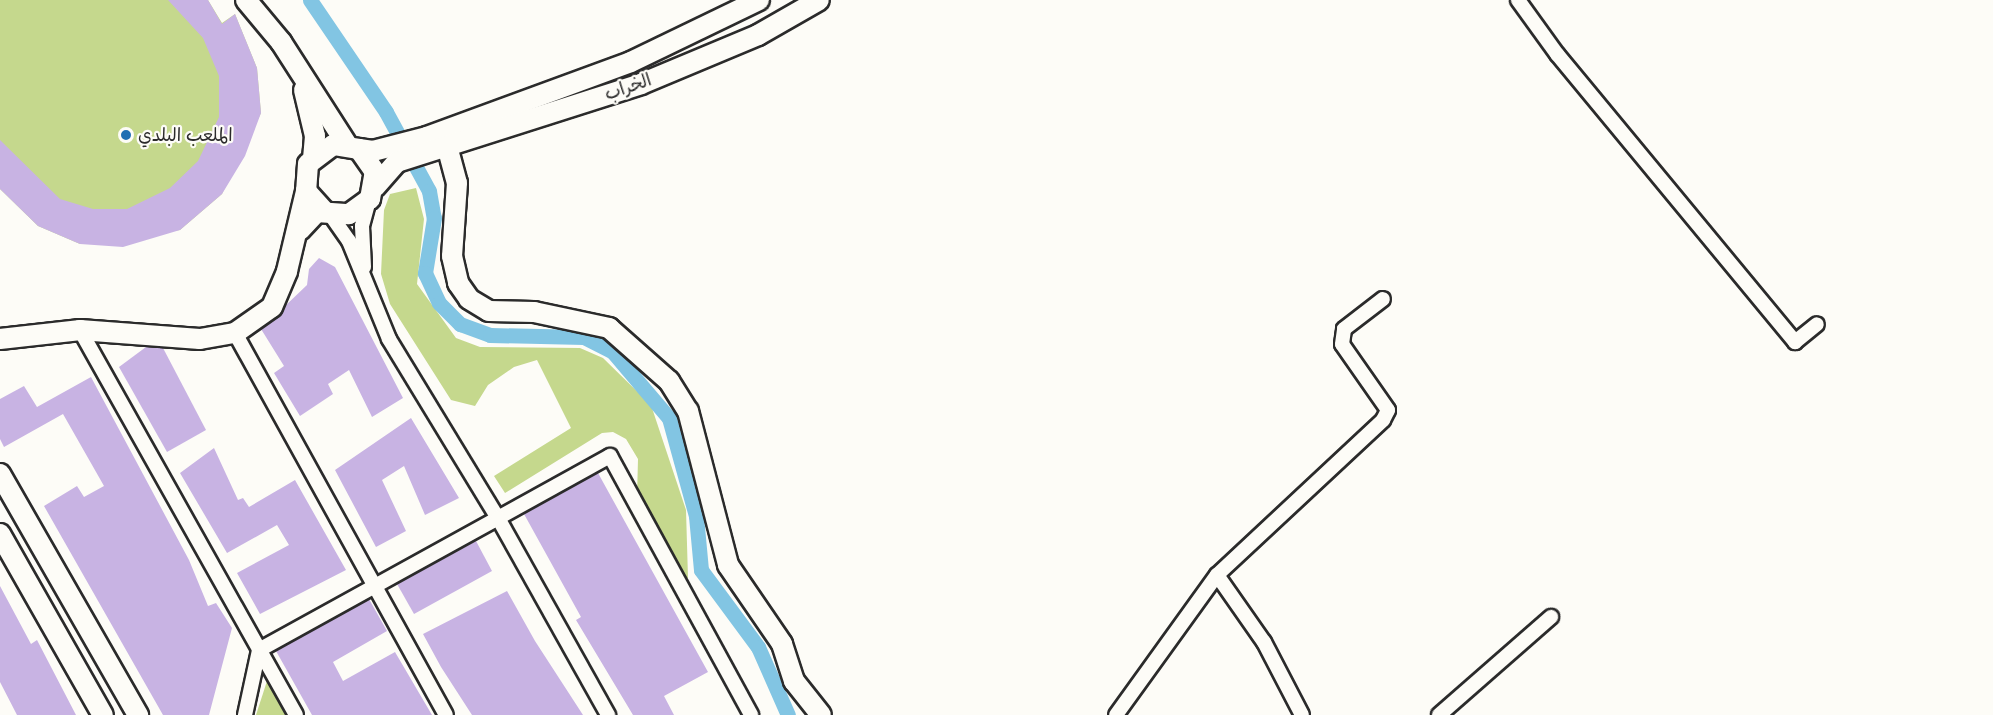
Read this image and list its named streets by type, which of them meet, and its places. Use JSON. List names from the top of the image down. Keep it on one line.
{"streets":{"main road":["الخراب"]},"places":["الملعب البلدي"]}
